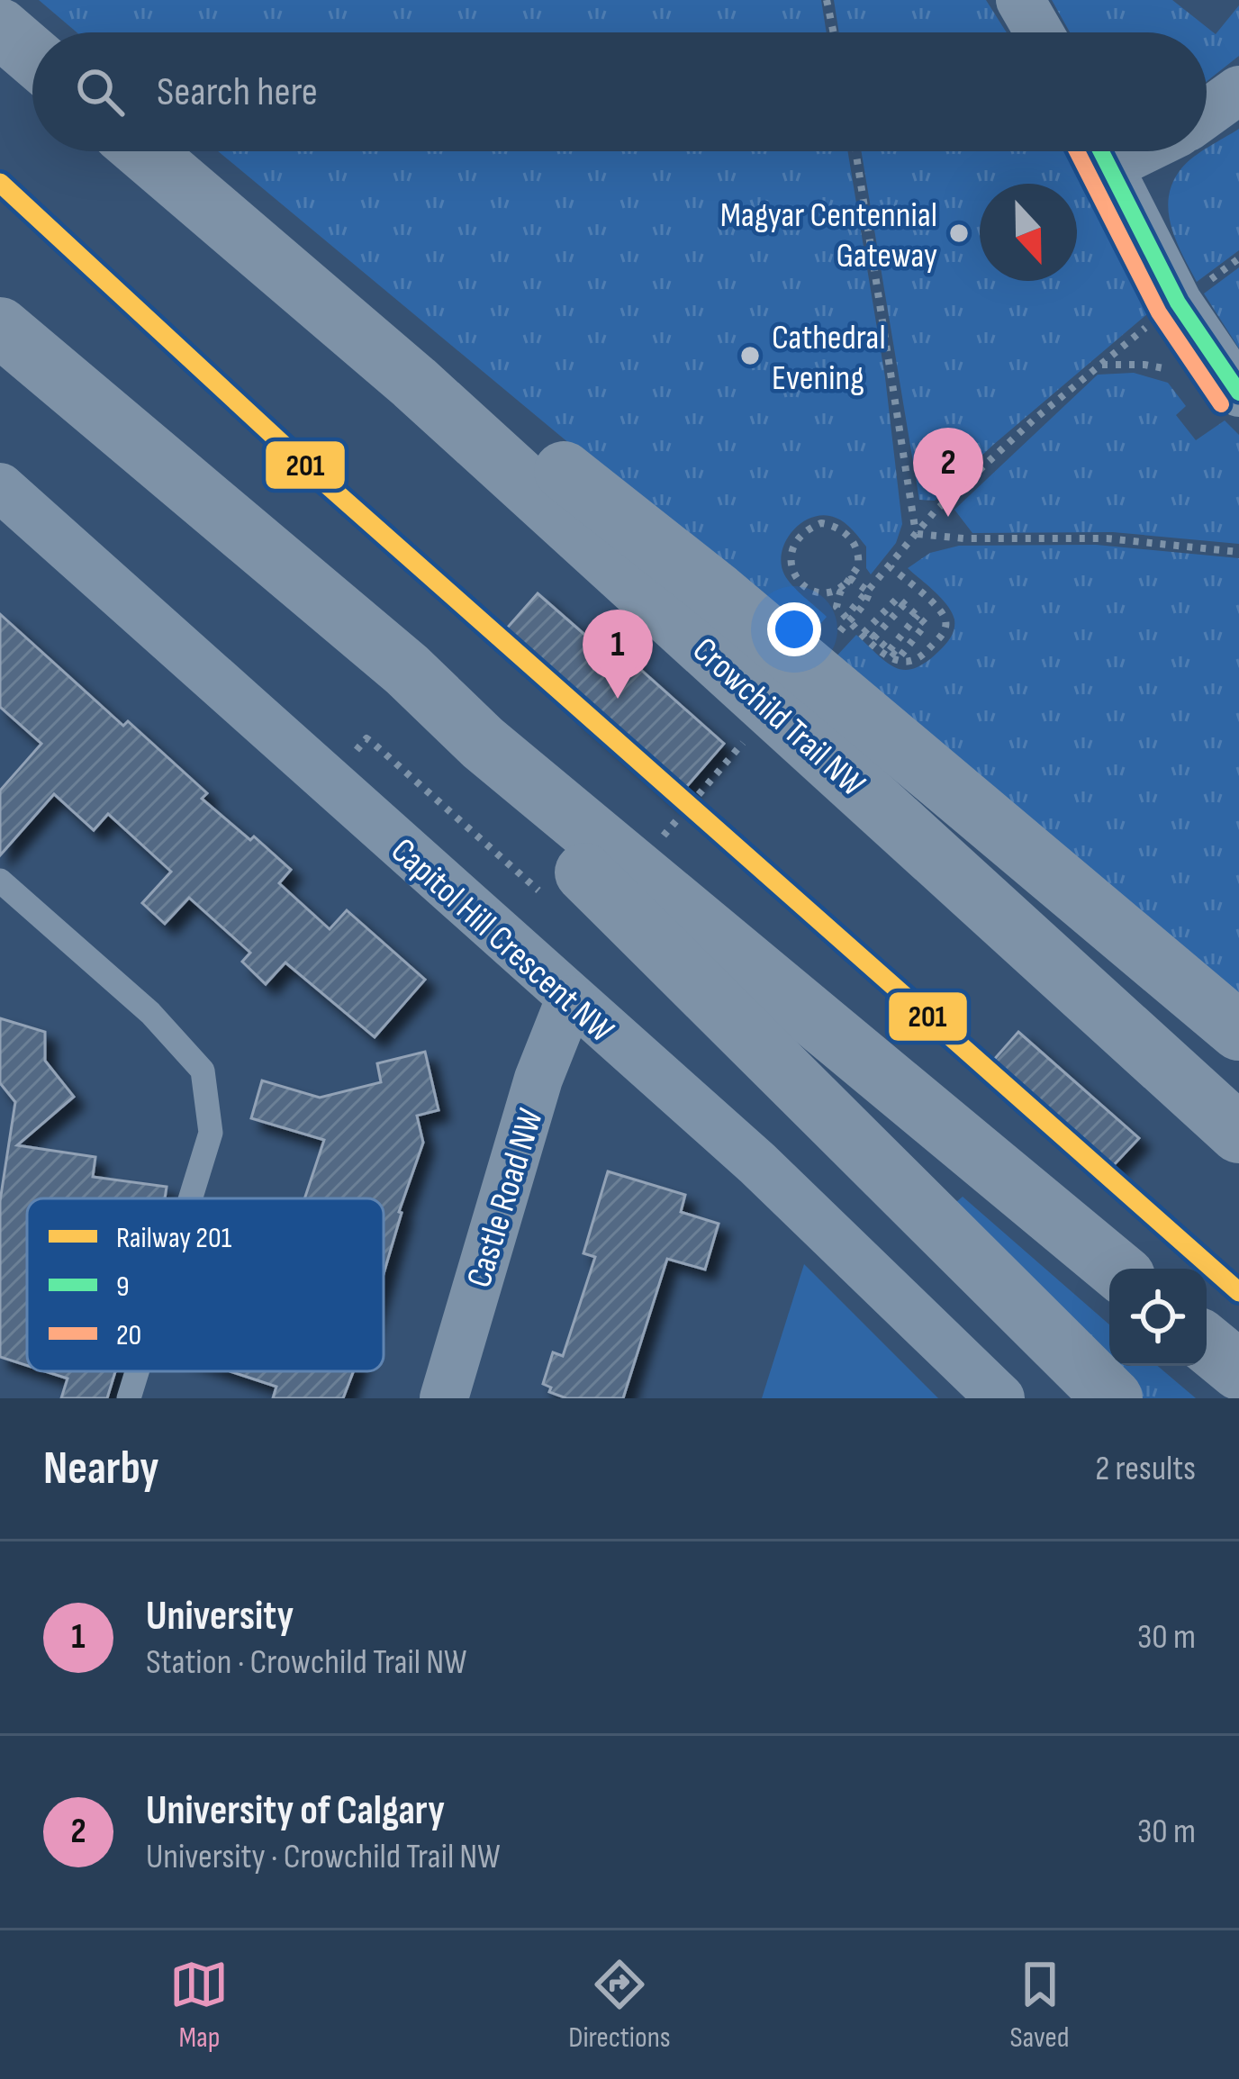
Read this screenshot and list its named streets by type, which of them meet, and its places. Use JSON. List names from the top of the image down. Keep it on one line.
{"streets":{"highway":["Crowchild Trail NW"],"street":["Capitol Hill Crescent NW","Castle Road NW"]},"crossings":[["Capitol Hill Crescent NW","Castle Road NW"]],"places":["Magyar Centennial Gateway","Cathedral Evening"],"lines":["transit line 9","transit line 20","rail line 201"],"legend":["Railway 201","9","20"],"north":"bottom","page":{"search":"Search here","pins":["2","1"],"heading":["Nearby","2 results"],"list":[{"mark":"1","name":"University","note":"Station · Crowchild Trail NW","value":"30 m"},{"mark":"2","name":"University of Calgary","note":"University · Crowchild Trail NW","value":"30 m"}],"nav":["Map","Directions","Saved"]}}
